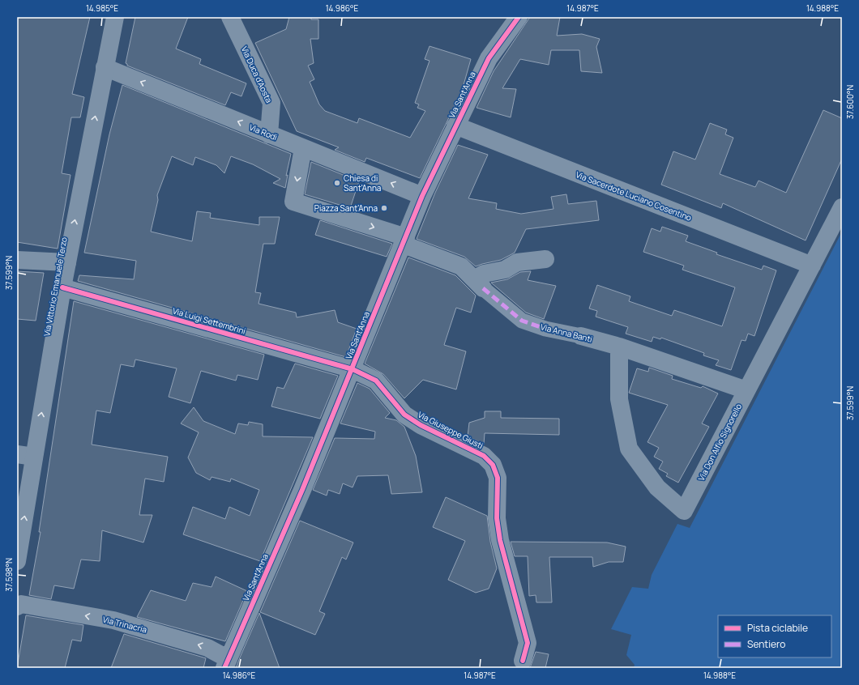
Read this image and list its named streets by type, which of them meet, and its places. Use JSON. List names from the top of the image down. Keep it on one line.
{"streets":{"street":["Via Duca d'Aosta","Via Sant'Anna","Via Rodi","Via Sacerdote Luciano Cosentino","Via Vittorio Emanuele Terzo","Via Luigi Settembrini","Via Anna Banti","Via Giuseppe Giusti","Via Don Alfio Signorello","Via Trinacria"]},"crossings":[["Via Duca d'Aosta","Via Rodi"],["Via Sant'Anna","Via Rodi"],["Via Sant'Anna","Via Sacerdote Luciano Cosentino"],["Via Sant'Anna","Via Luigi Settembrini"],["Via Sant'Anna","Via Anna Banti"],["Via Sant'Anna","Via Giuseppe Giusti"],["Via Sant'Anna","Via Trinacria"],["Via Rodi","Via Vittorio Emanuele Terzo"],["Via Rodi","Via Anna Banti"],["Via Sacerdote Luciano Cosentino","Via Don Alfio Signorello"],["Via Vittorio Emanuele Terzo","Via Luigi Settembrini"],["Via Luigi Settembrini","Via Giuseppe Giusti"],["Via Anna Banti","Via Don Alfio Signorello"]],"one_way":["Via Rodi","Via Vittorio Emanuele Terzo","Via Trinacria"],"places":["Chiesa di Sant'Anna","Piazza Sant'Anna"],"legend":["Pista ciclabile","Sentiero"],"coordinates":["14.985°E","14.986°E","14.987°E","14.988°E","37.600°N","37.599°N","37.598°N"]}
